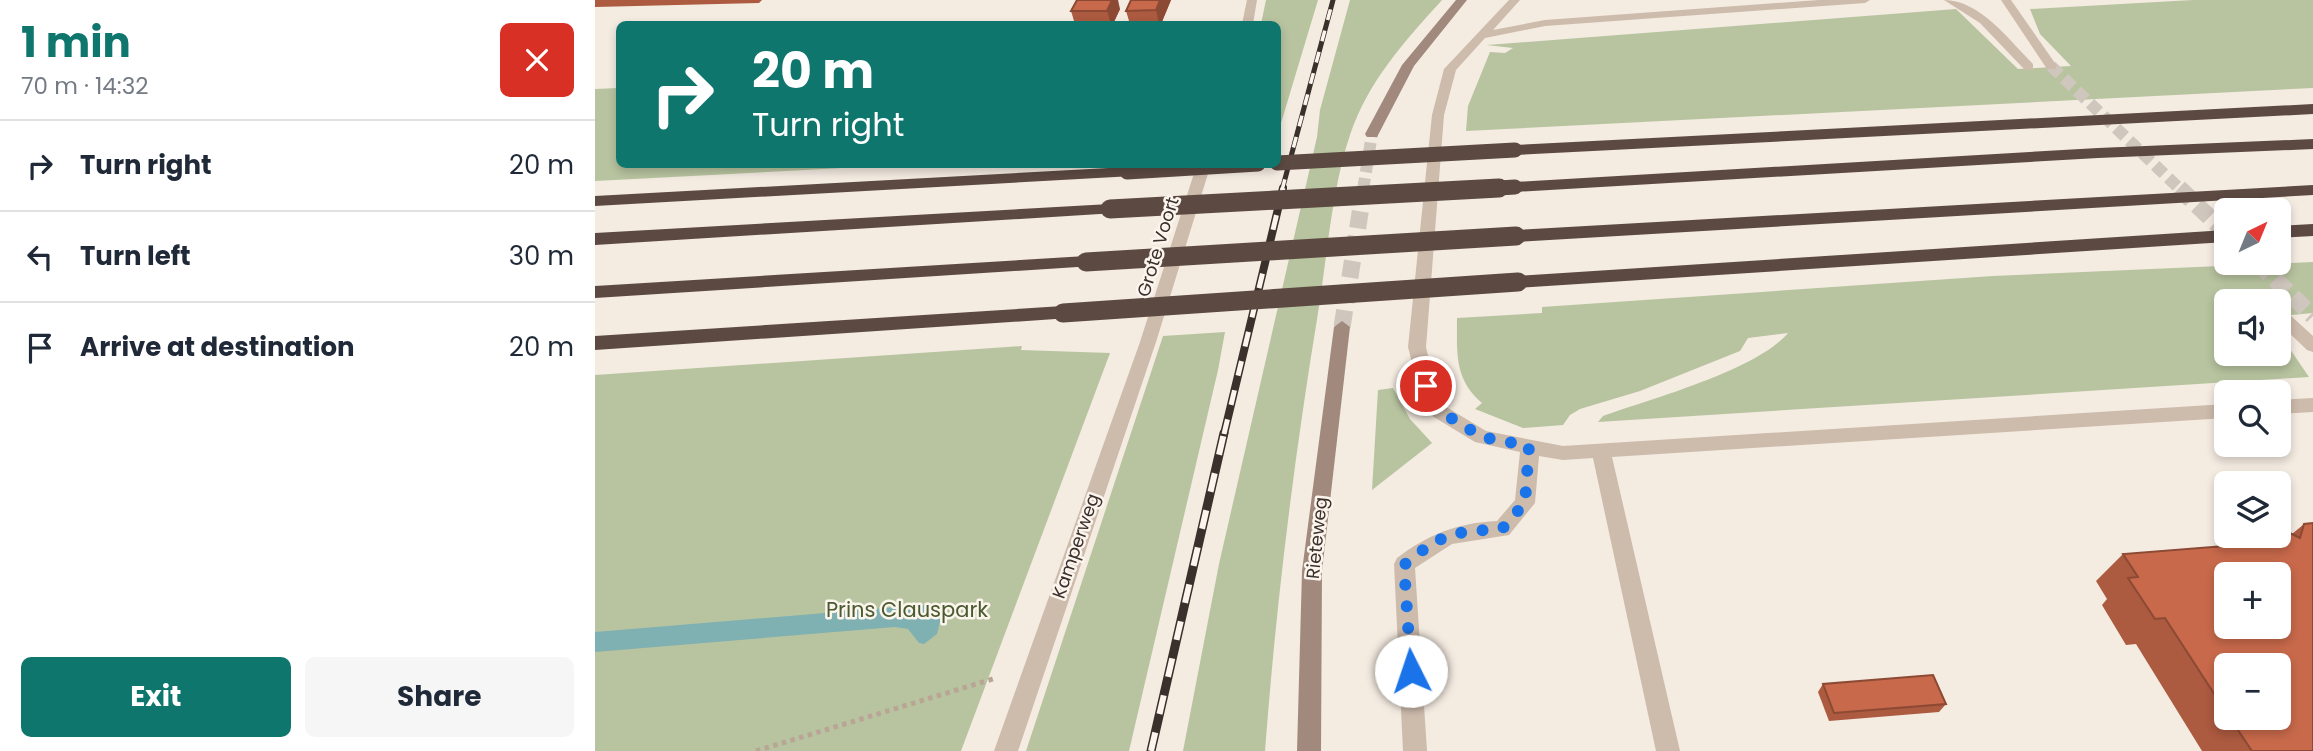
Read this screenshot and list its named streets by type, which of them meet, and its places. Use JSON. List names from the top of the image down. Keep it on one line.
{"streets":{"main road":["Rieteweg"],"street":["Grote Voort","Kamperweg"]},"crossings":[["Grote Voort","Kamperweg"]],"parks":["Prins Clauspark"],"north":"top right","page":{"heading":["1 min","70 m · 14:32"],"turn":["20 m","Turn right"],"list":[{"name":"Turn right","value":"20 m"},{"name":"Turn left","value":"30 m"},{"name":"Arrive at destination","value":"20 m"}],"map_buttons":["+","−"],"buttons":["Exit","Share"]}}
